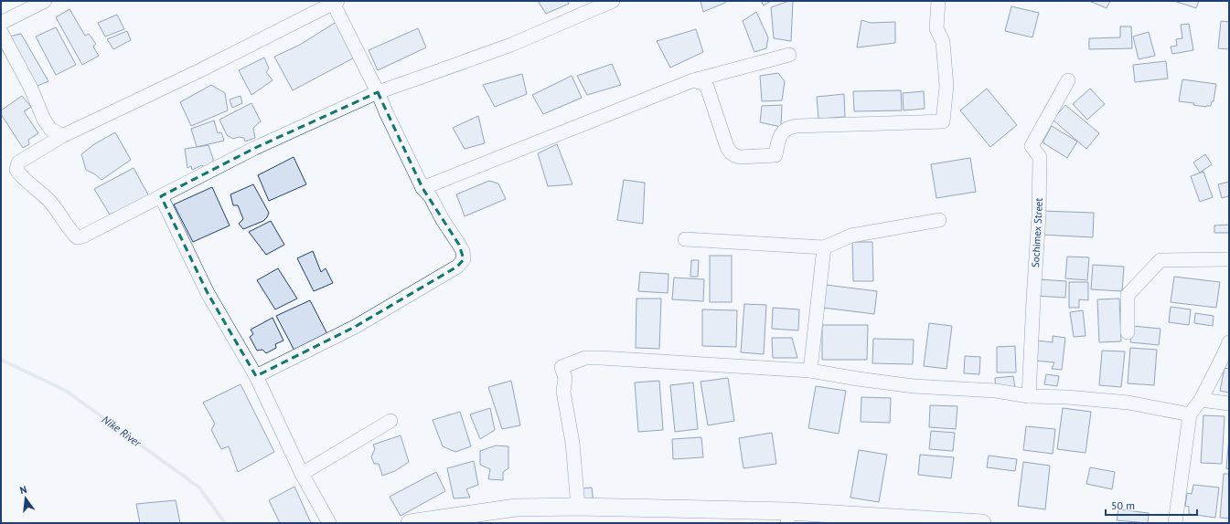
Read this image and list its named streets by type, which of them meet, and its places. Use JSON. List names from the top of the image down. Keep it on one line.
{"streets":{"street":["Sochimex Street"]},"water":["Nike River"],"scale_bar":"50 m","north":"top"}
